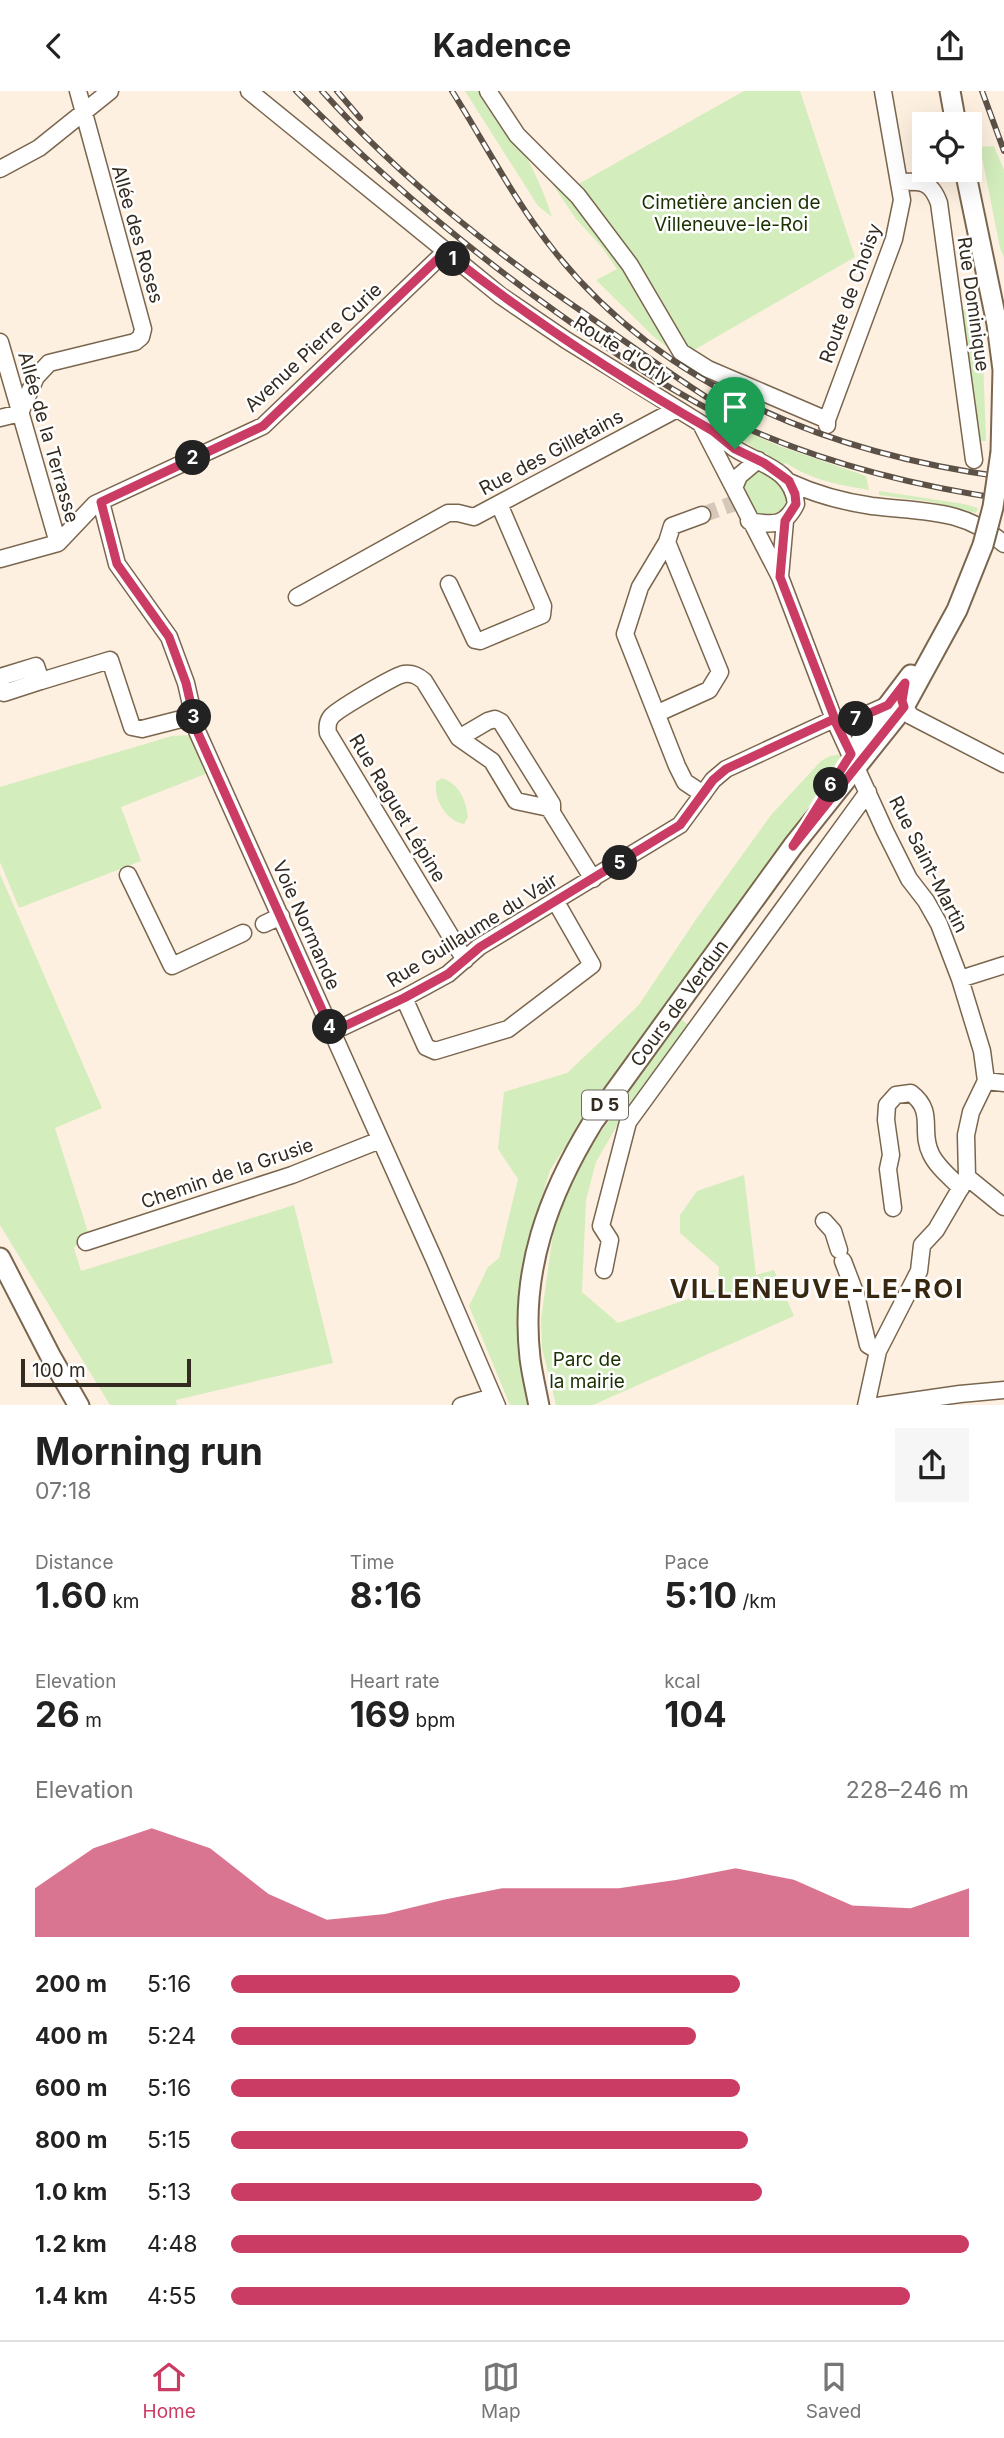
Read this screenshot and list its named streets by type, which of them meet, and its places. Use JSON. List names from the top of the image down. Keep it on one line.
{"streets":{"main road":["Cours de Verdun","D 5"],"street":["Allée des Roses","Route de Choisy","Rue Dominique","Avenue Pierre Curie","Route d'Orly","Allée de la Terrasse","Rue des Gilletains","Rue Raguet Lépine","Rue Saint-Martin","Voie Normande","Rue Guillaume du Vair","Chemin de la Grusie"]},"crossings":[["Allée des Roses","Allée de la Terrasse"],["Route de Choisy","Rue Dominique"],["Avenue Pierre Curie","Route d'Orly"],["Avenue Pierre Curie","Allée de la Terrasse"],["Avenue Pierre Curie","Voie Normande"],["Route d'Orly","Rue des Gilletains"],["Route d'Orly","Rue Saint-Martin"],["Rue Raguet Lépine","Rue Guillaume du Vair"],["Rue Saint-Martin","Rue Guillaume du Vair"],["Rue Saint-Martin","Cours de Verdun"],["Voie Normande","Rue Guillaume du Vair"],["Voie Normande","Chemin de la Grusie"],["Rue Guillaume du Vair","Cours de Verdun"]],"districts":["VILLENEUVE-LE-ROI"],"parks":["Cimetière ancien de Villeneuve-le-Roi","Parc de la mairie"],"scale_bar":"100 m","page":{"header":"Kadence","pins":["1","2","3","7","6","5","4"],"scale":"100 m","heading":["Morning run","07:18"],"stats":[["Distance","1.60 km"],["Time","8:16"],["Pace","5:10 /km"],["Elevation","26 m"],["Heart rate","169 bpm"],["kcal","104"]],"chart":["Elevation","228–246 m"],"list":[{"name":"200 m","note":"5:16"},{"name":"400 m","note":"5:24"},{"name":"600 m","note":"5:16"},{"name":"800 m","note":"5:15"},{"name":"1.0 km","note":"5:13"},{"name":"1.2 km","note":"4:48"},{"name":"1.4 km","note":"4:55"}],"tabs":["Home","Map","Saved"]}}
